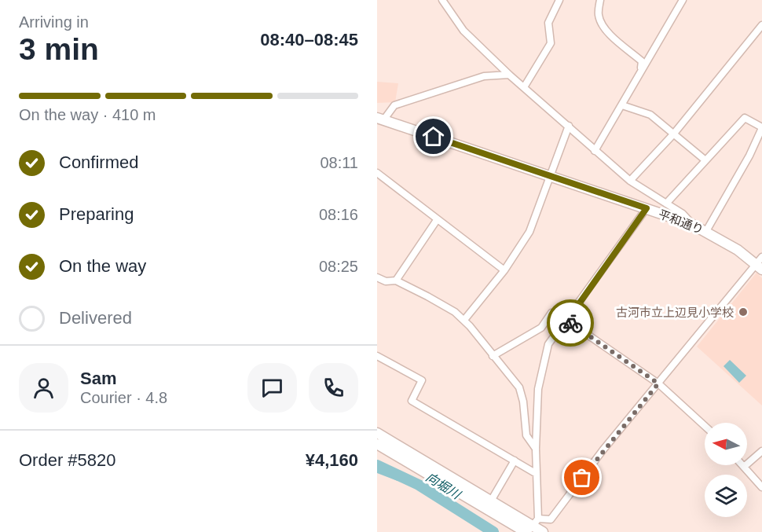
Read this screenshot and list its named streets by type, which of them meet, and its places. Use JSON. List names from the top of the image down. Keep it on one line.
{"streets":{"street":["平和通り"]},"water":["向堀川"],"places":["古河市立上辺見小学校"],"north":"left","page":{"heading":["3 min","Arriving in","08:40–08:45"],"panel":["Sam","Courier · 4.8","Order #5820","¥4,160"],"bar":"On the way · 410 m","list":[["Confirmed","08:11"],["Preparing","08:16"],["On the way","08:25"],"Delivered"]}}
